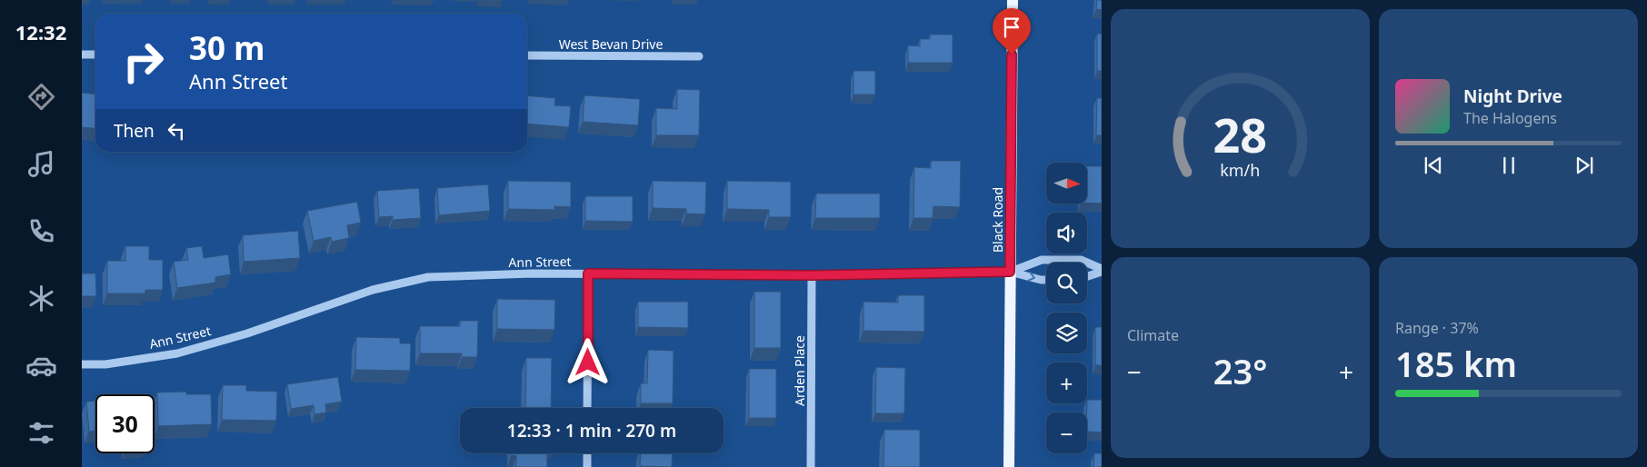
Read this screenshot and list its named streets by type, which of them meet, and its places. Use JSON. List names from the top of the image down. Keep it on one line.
{"streets":{"main road":["Black Road"],"street":["West Bevan Drive","Ann Street","Arden Place"]},"crossings":[["Black Road","Ann Street"],["Ann Street","Arden Place"]],"north":"right","page":{"tabs":"12:32","turn":["30 m","Ann Street"],"song":["Night Drive","The Halogens"],"then":"Then","map_buttons":["+","−"],"tile":["Climate",["Range · 37%","185 km"]],"heat":["−","23°","+"],"limit":"30","trip":"12:33 · 1 min · 270 m","gauge":["28","km/h"]}}
